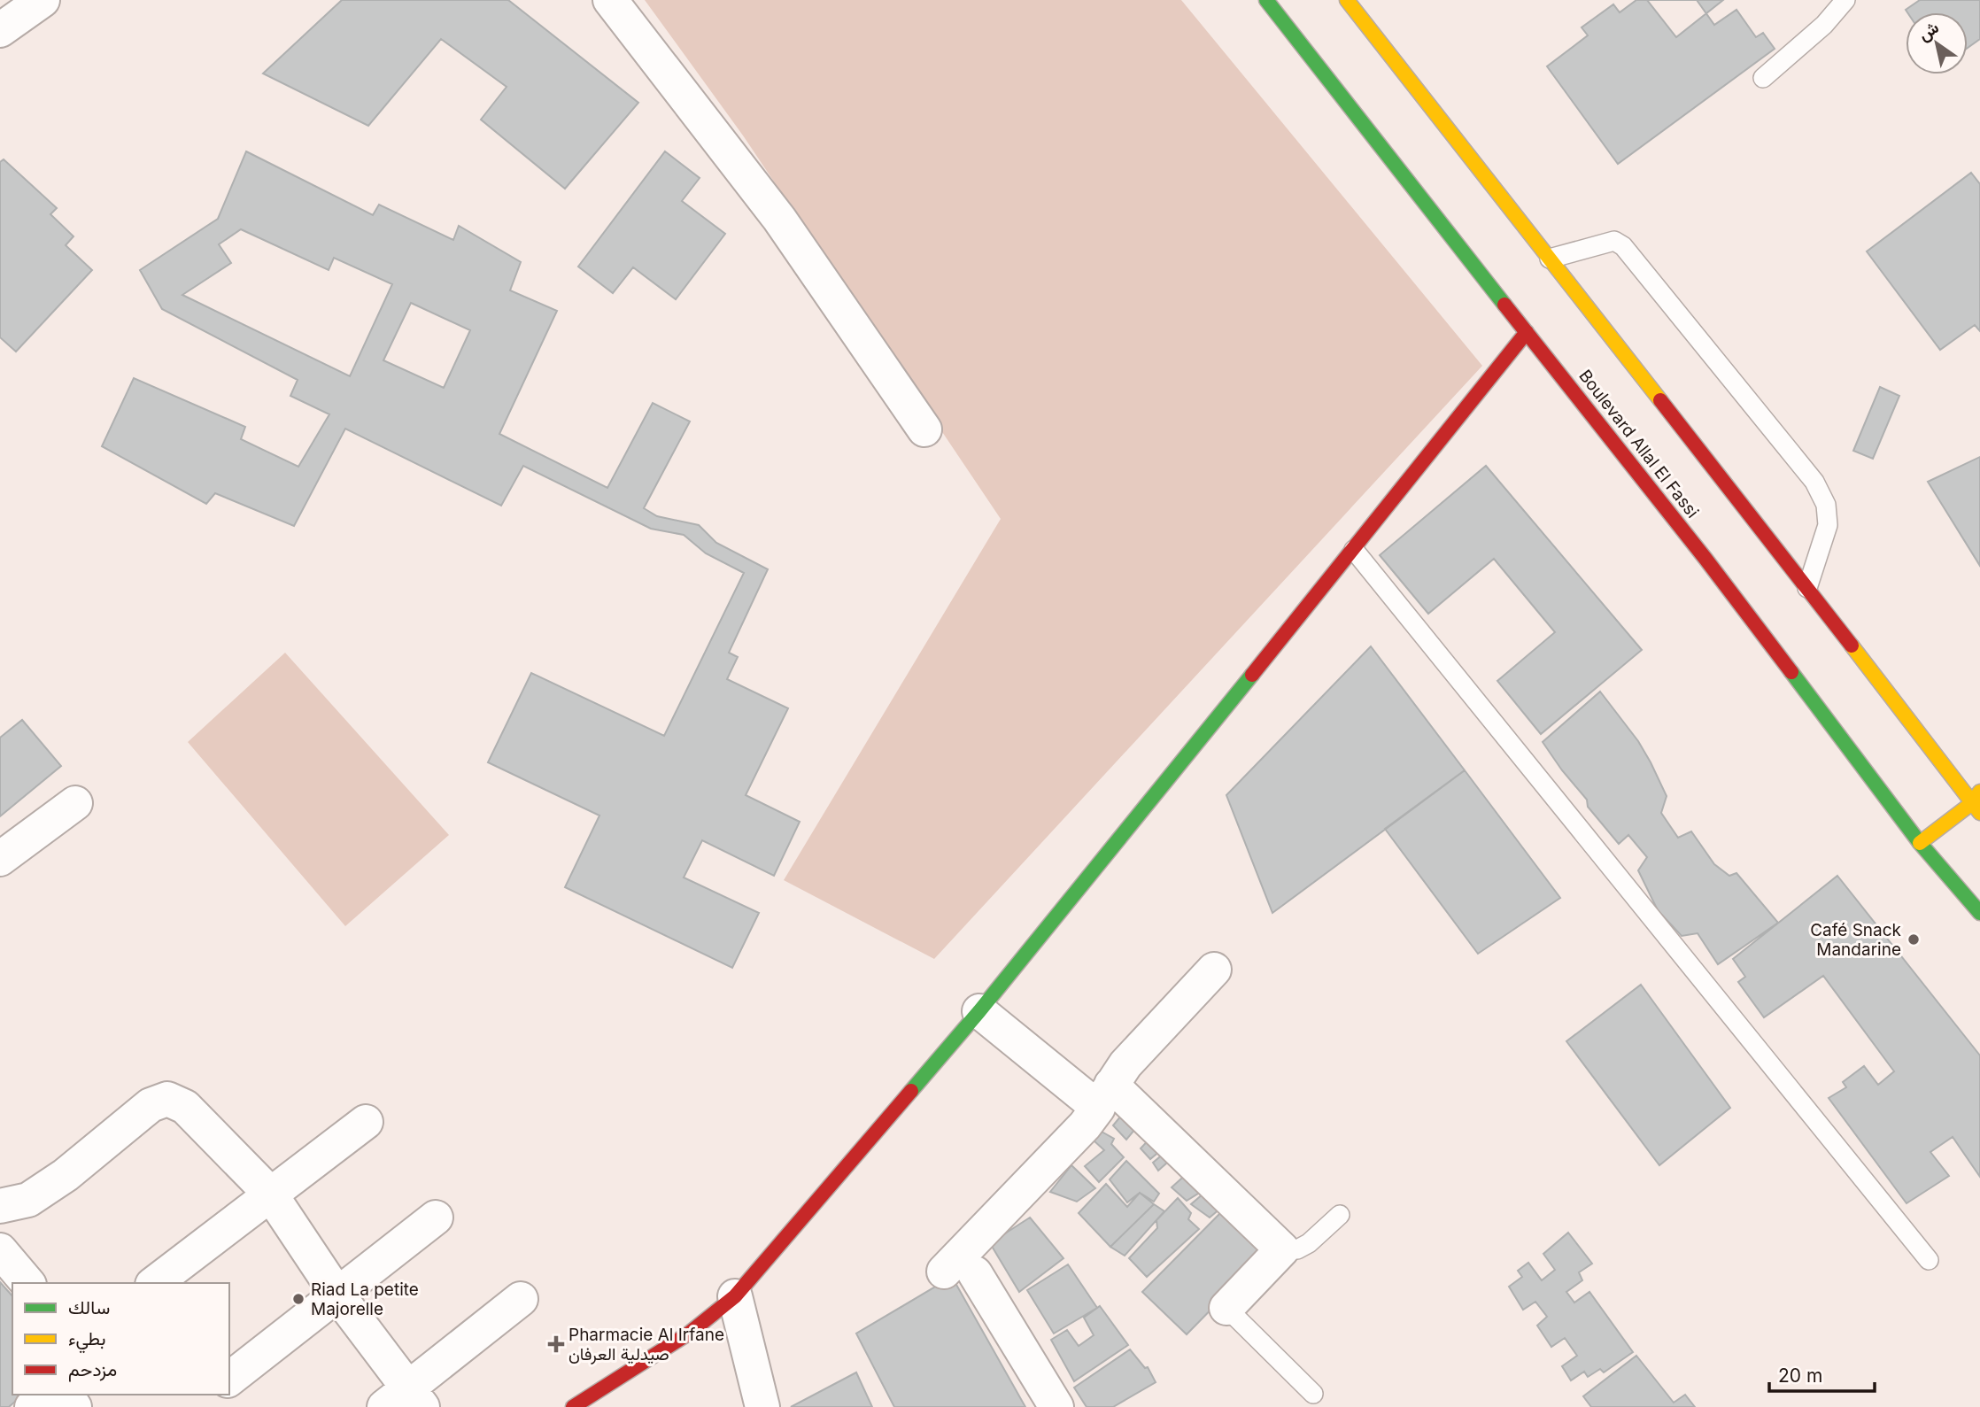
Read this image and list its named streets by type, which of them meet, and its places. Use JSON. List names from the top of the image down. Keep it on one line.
{"streets":{"main road":["Boulevard Allal El Fassi"]},"places":{"other":["Café Snack Mandarine","Riad La petite Majorelle"],"health":["Pharmacie Al Irfane صيدلية العرفان"]},"legend":["سالك","بطيء","مزدحم"],"scale_bar":"20 m","north":"top left"}
